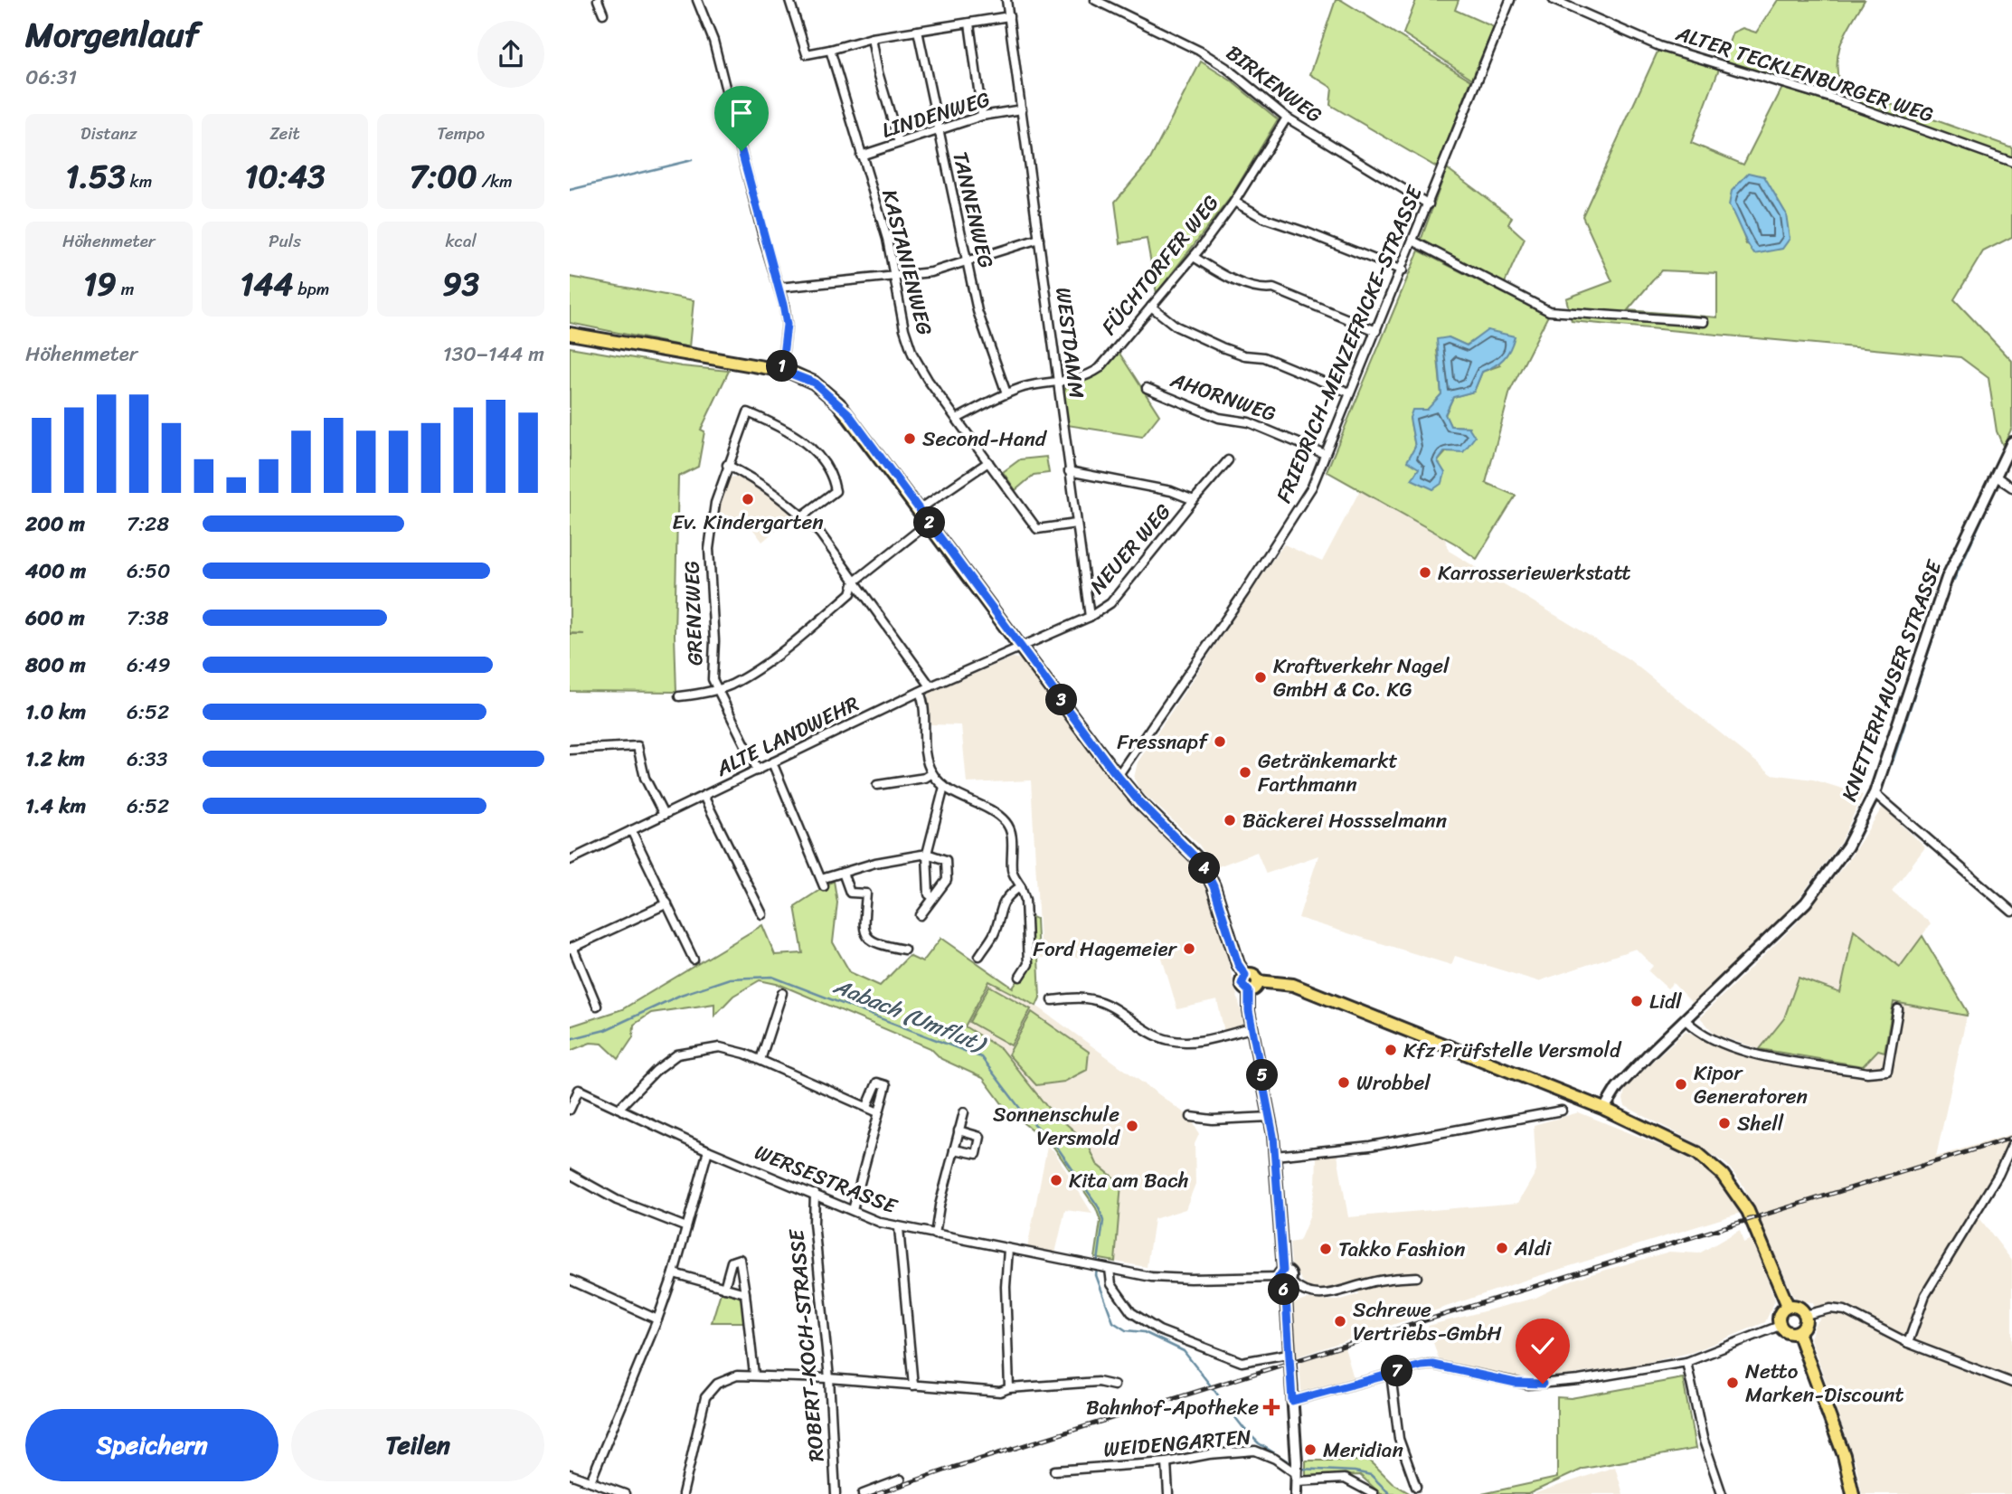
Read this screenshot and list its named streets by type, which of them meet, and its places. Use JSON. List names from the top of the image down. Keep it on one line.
{"streets":{"street":["ALTER TECKLENBURGER WEG","BIRKENWEG","LINDENWEG","TANNENWEG","KASTANIENWEG","FÜCHTORFER WEG","WESTDAMM","FRIEDRICH-MENZEFRICKE-STRASSE","AHORNWEG","NEUER WEG","GRENZWEG","KNETTERHAUSER STRASSE","ALTE LANDWEHR","WERSESTRASSE","ROBERT-KOCH-STRASSE","WEIDENGARTEN"]},"crossings":[["BIRKENWEG","FÜCHTORFER WEG"],["BIRKENWEG","FRIEDRICH-MENZEFRICKE-STRASSE"],["LINDENWEG","TANNENWEG"],["LINDENWEG","KASTANIENWEG"],["LINDENWEG","WESTDAMM"],["TANNENWEG","FÜCHTORFER WEG"],["KASTANIENWEG","FÜCHTORFER WEG"],["KASTANIENWEG","WESTDAMM"],["FÜCHTORFER WEG","WESTDAMM"],["WESTDAMM","NEUER WEG"],["FRIEDRICH-MENZEFRICKE-STRASSE","AHORNWEG"],["GRENZWEG","ALTE LANDWEHR"],["WERSESTRASSE","ROBERT-KOCH-STRASSE"]],"water":["Aabach (Umflut)"],"places":{"other":["Second-Hand","Ev. Kindergarten","Karrosseriewerkstatt","Kraftverkehr Nagel GmbH & Co. KG","Fressnapf","Getränkemarkt Farthmann","Bäckerei Hossselmann","Ford Hagemeier","Lidl","Kfz Prüfstelle Versmold","Wrobbel","Kipor Generatoren","Shell","Sonnenschule Versmold","Kita am Bach","Aldi","Takko Fashion","Schrewe Vertriebs-GmbH","Netto Marken-Discount","Meridian"],"health":["Bahnhof-Apotheke"]},"page":{"heading":["Morgenlauf","06:31"],"stats":[["Distanz","1.53 km"],["Zeit","10:43"],["Tempo","7:00 /km"],["Höhenmeter","19 m"],["Puls","144 bpm"],["kcal","93"]],"chart":["Höhenmeter","130–144 m"],"pins":["1","2","3","4","5","6","7"],"list":[{"name":"200 m","note":"7:28"},{"name":"400 m","note":"6:50"},{"name":"600 m","note":"7:38"},{"name":"800 m","note":"6:49"},{"name":"1.0 km","note":"6:52"},{"name":"1.2 km","note":"6:33"},{"name":"1.4 km","note":"6:52"}],"buttons":["Speichern","Teilen"]}}
